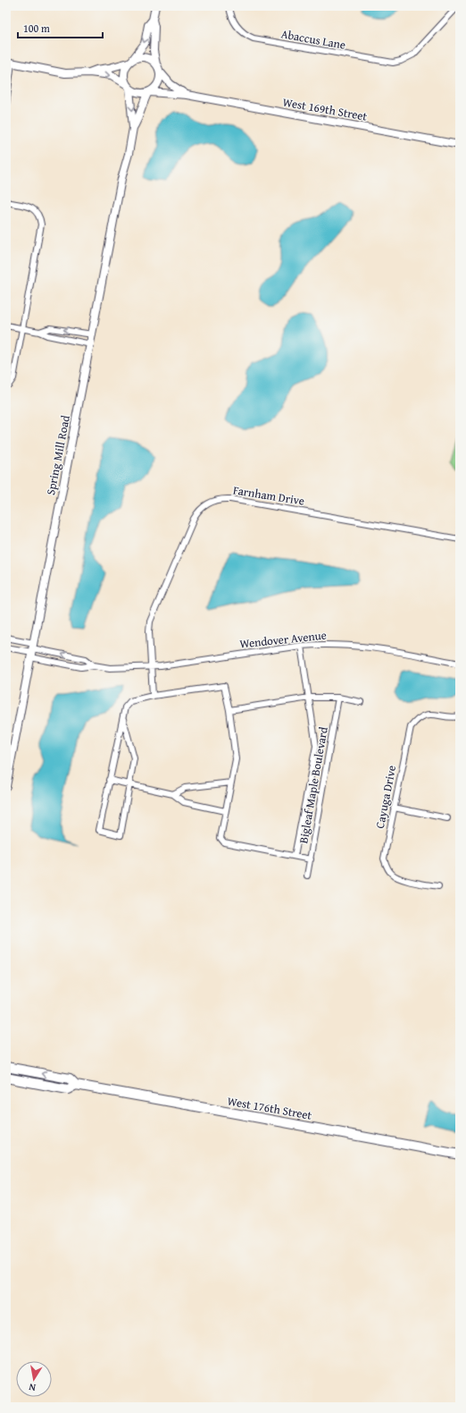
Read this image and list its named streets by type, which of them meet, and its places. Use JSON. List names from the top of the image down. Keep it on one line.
{"streets":{"main road":["West 176th Street"],"street":["Abaccus Lane","West 169th Street","Spring Mill Road","Farnham Drive","Wendover Avenue","Bigleaf Maple Boulevard","Cayuga Drive"]},"crossings":[["West 169th Street","Spring Mill Road"],["Spring Mill Road","Wendover Avenue"],["Farnham Drive","Wendover Avenue"],["Wendover Avenue","Bigleaf Maple Boulevard"]],"scale_bar":"100 m","north":"bottom"}
